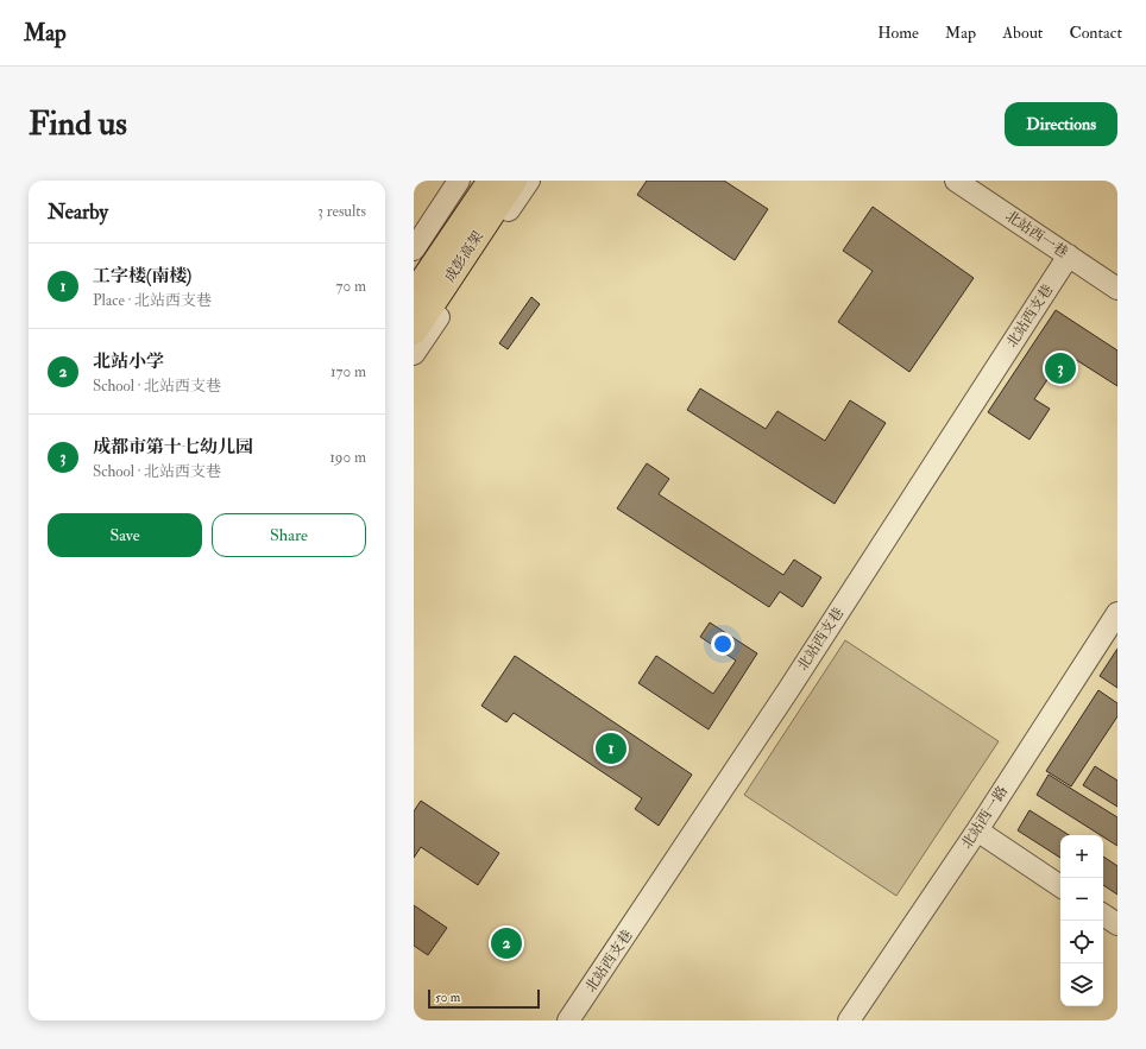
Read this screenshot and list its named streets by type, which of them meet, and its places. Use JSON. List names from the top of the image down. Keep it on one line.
{"streets":{"highway":["成彭高架"],"street":["北站西一巷","北站西支巷","北站西一路"]},"crossings":[["北站西一巷","北站西支巷"]],"scale_bar":"50 m","page":{"header":"Map","nav":["Home","Map","About","Contact"],"buttons":["Directions",["Save","Share"]],"title":"Find us","heading":["Nearby","3 results"],"list":[{"mark":"1","name":"工字楼(南楼)","note":"Place · 北站西支巷","value":"70 m"},{"mark":"2","name":"北站小学","note":"School · 北站西支巷","value":"170 m"},{"mark":"3","name":"成都市第十七幼儿园","note":"School · 北站西支巷","value":"190 m"}],"pins":["3","1","2"],"map_buttons":["+","−"],"scale":"50 m"}}
